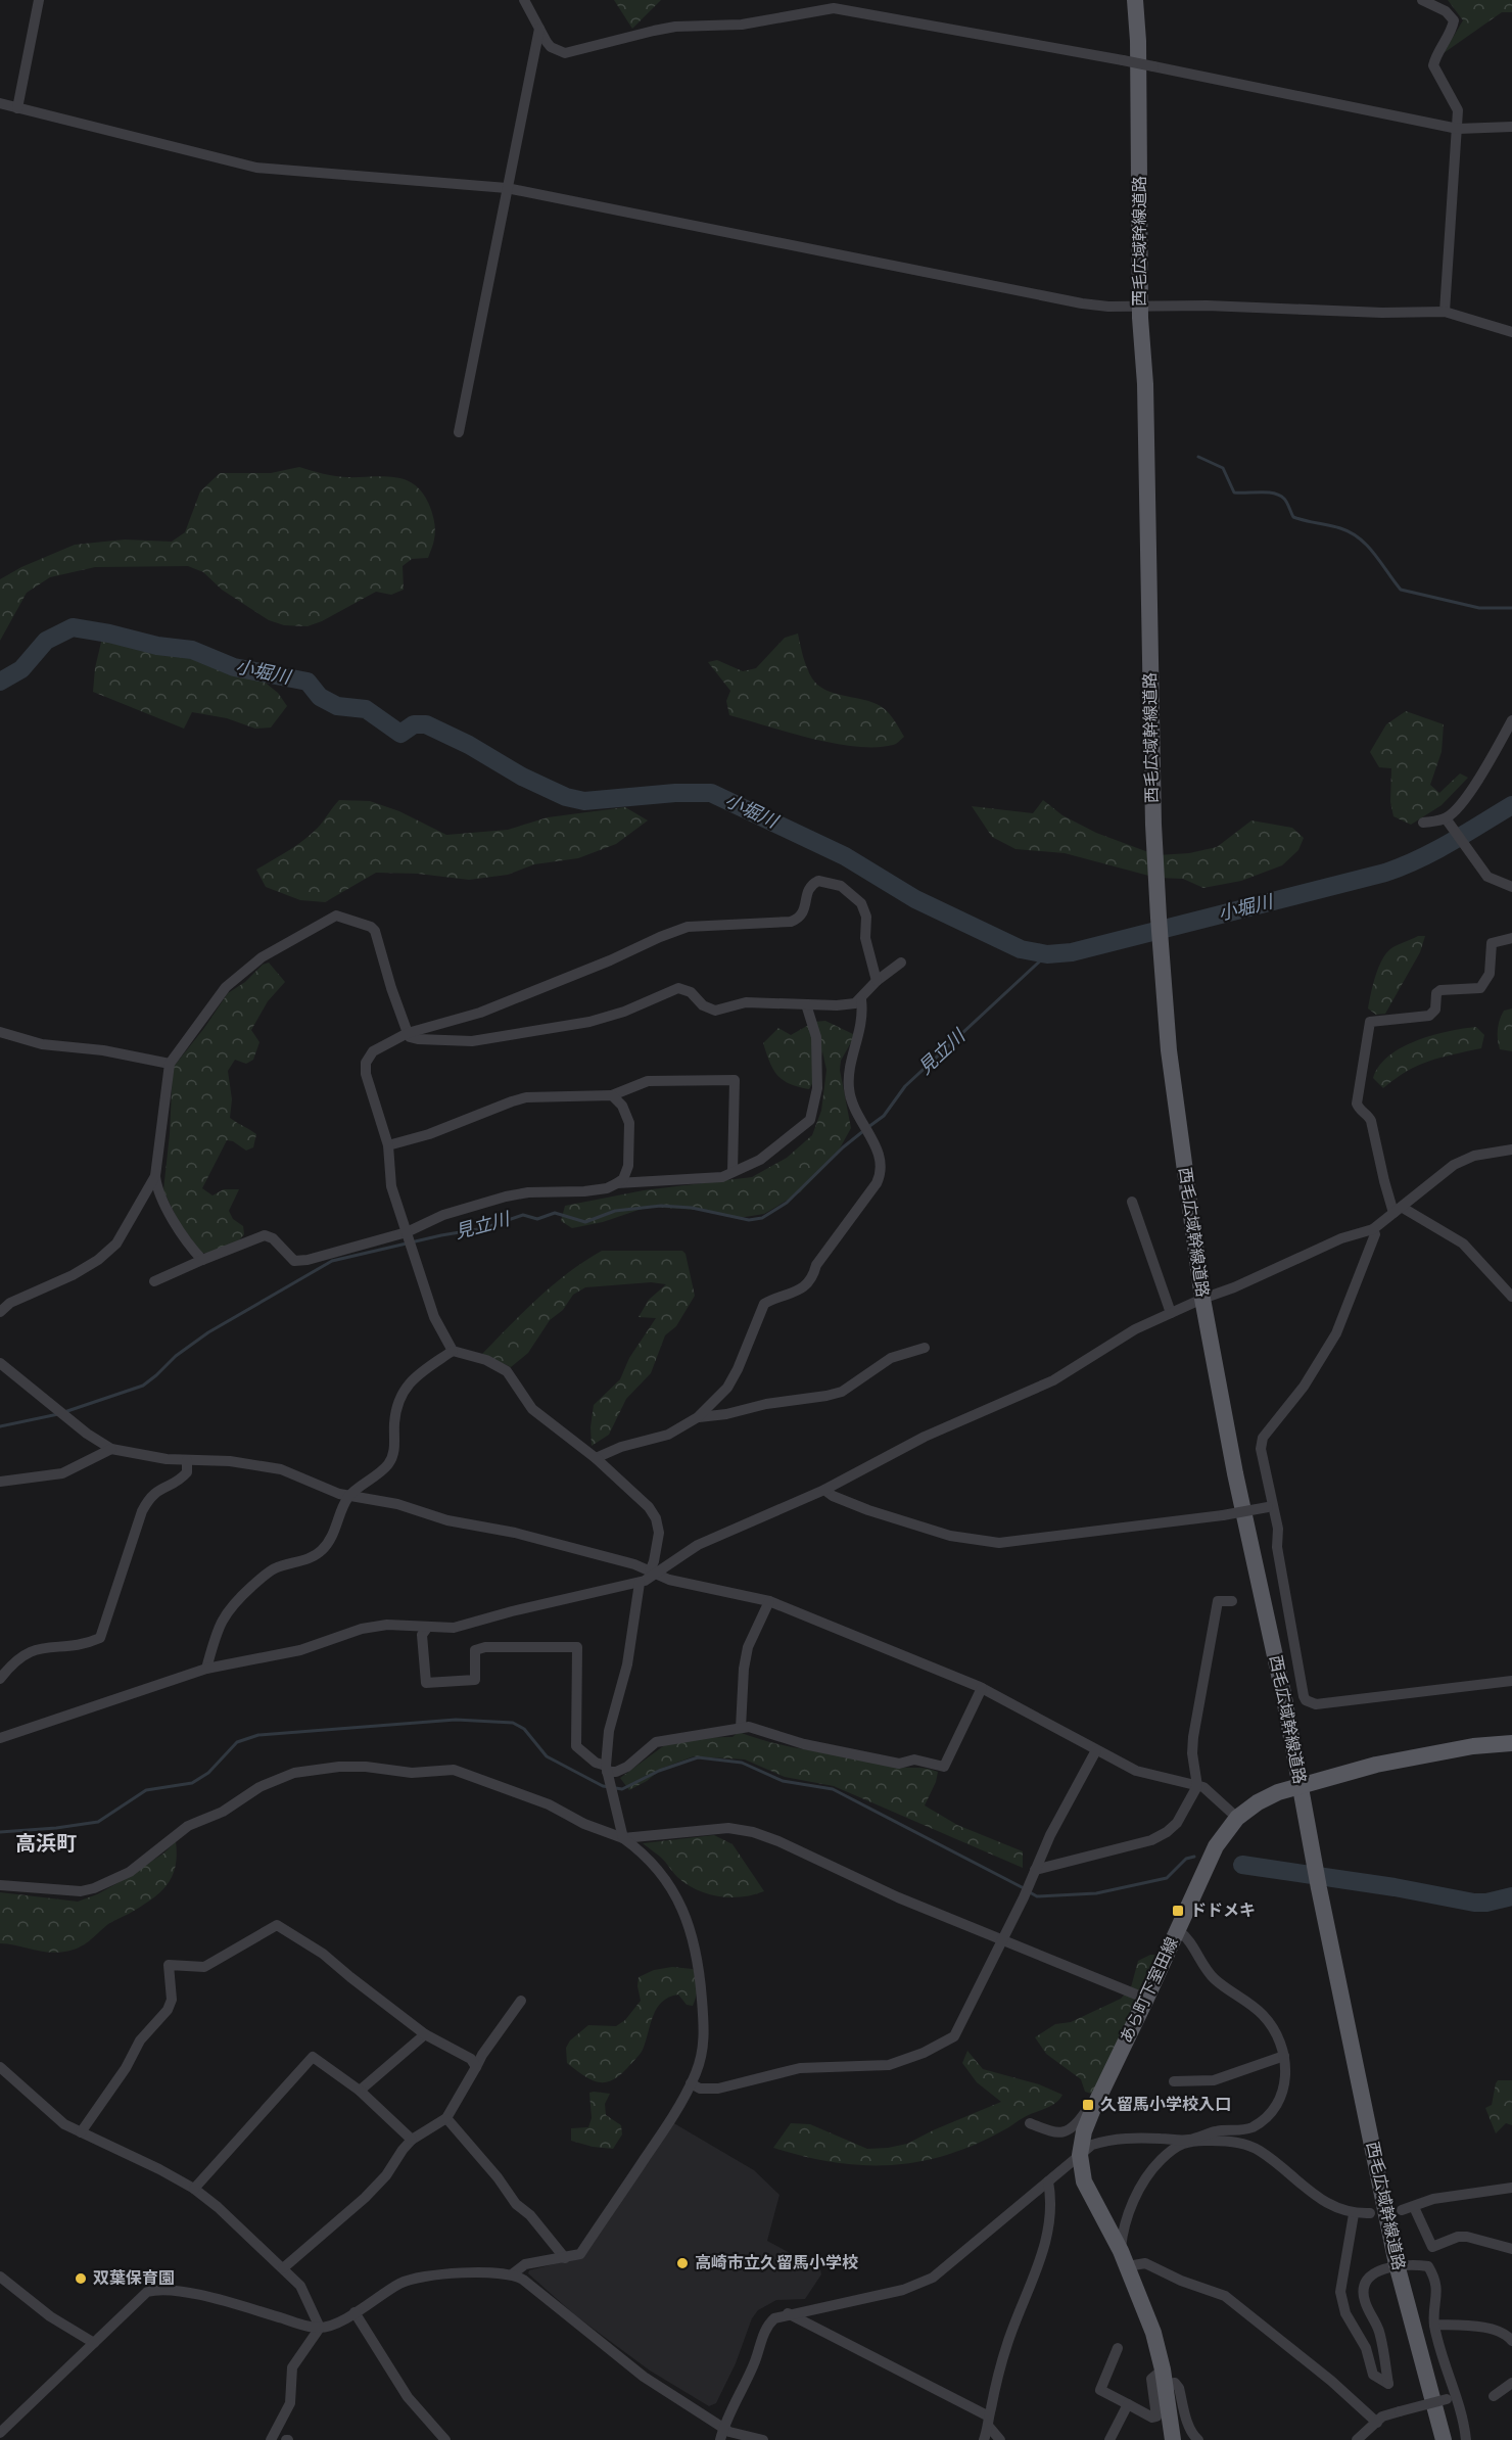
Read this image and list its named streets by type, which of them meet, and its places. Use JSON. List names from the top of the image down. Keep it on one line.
{"streets":{"main road":["西毛広域幹線道路","あら町下室田線"]},"crossings":[["西毛広域幹線道路","あら町下室田線"]],"districts":["高浜町"],"water":["小堀川","見立川"],"places":{"transit":["ドドメキ","久留馬小学校入口"],"other":["高崎市立久留馬小学校","双葉保育園"]}}
